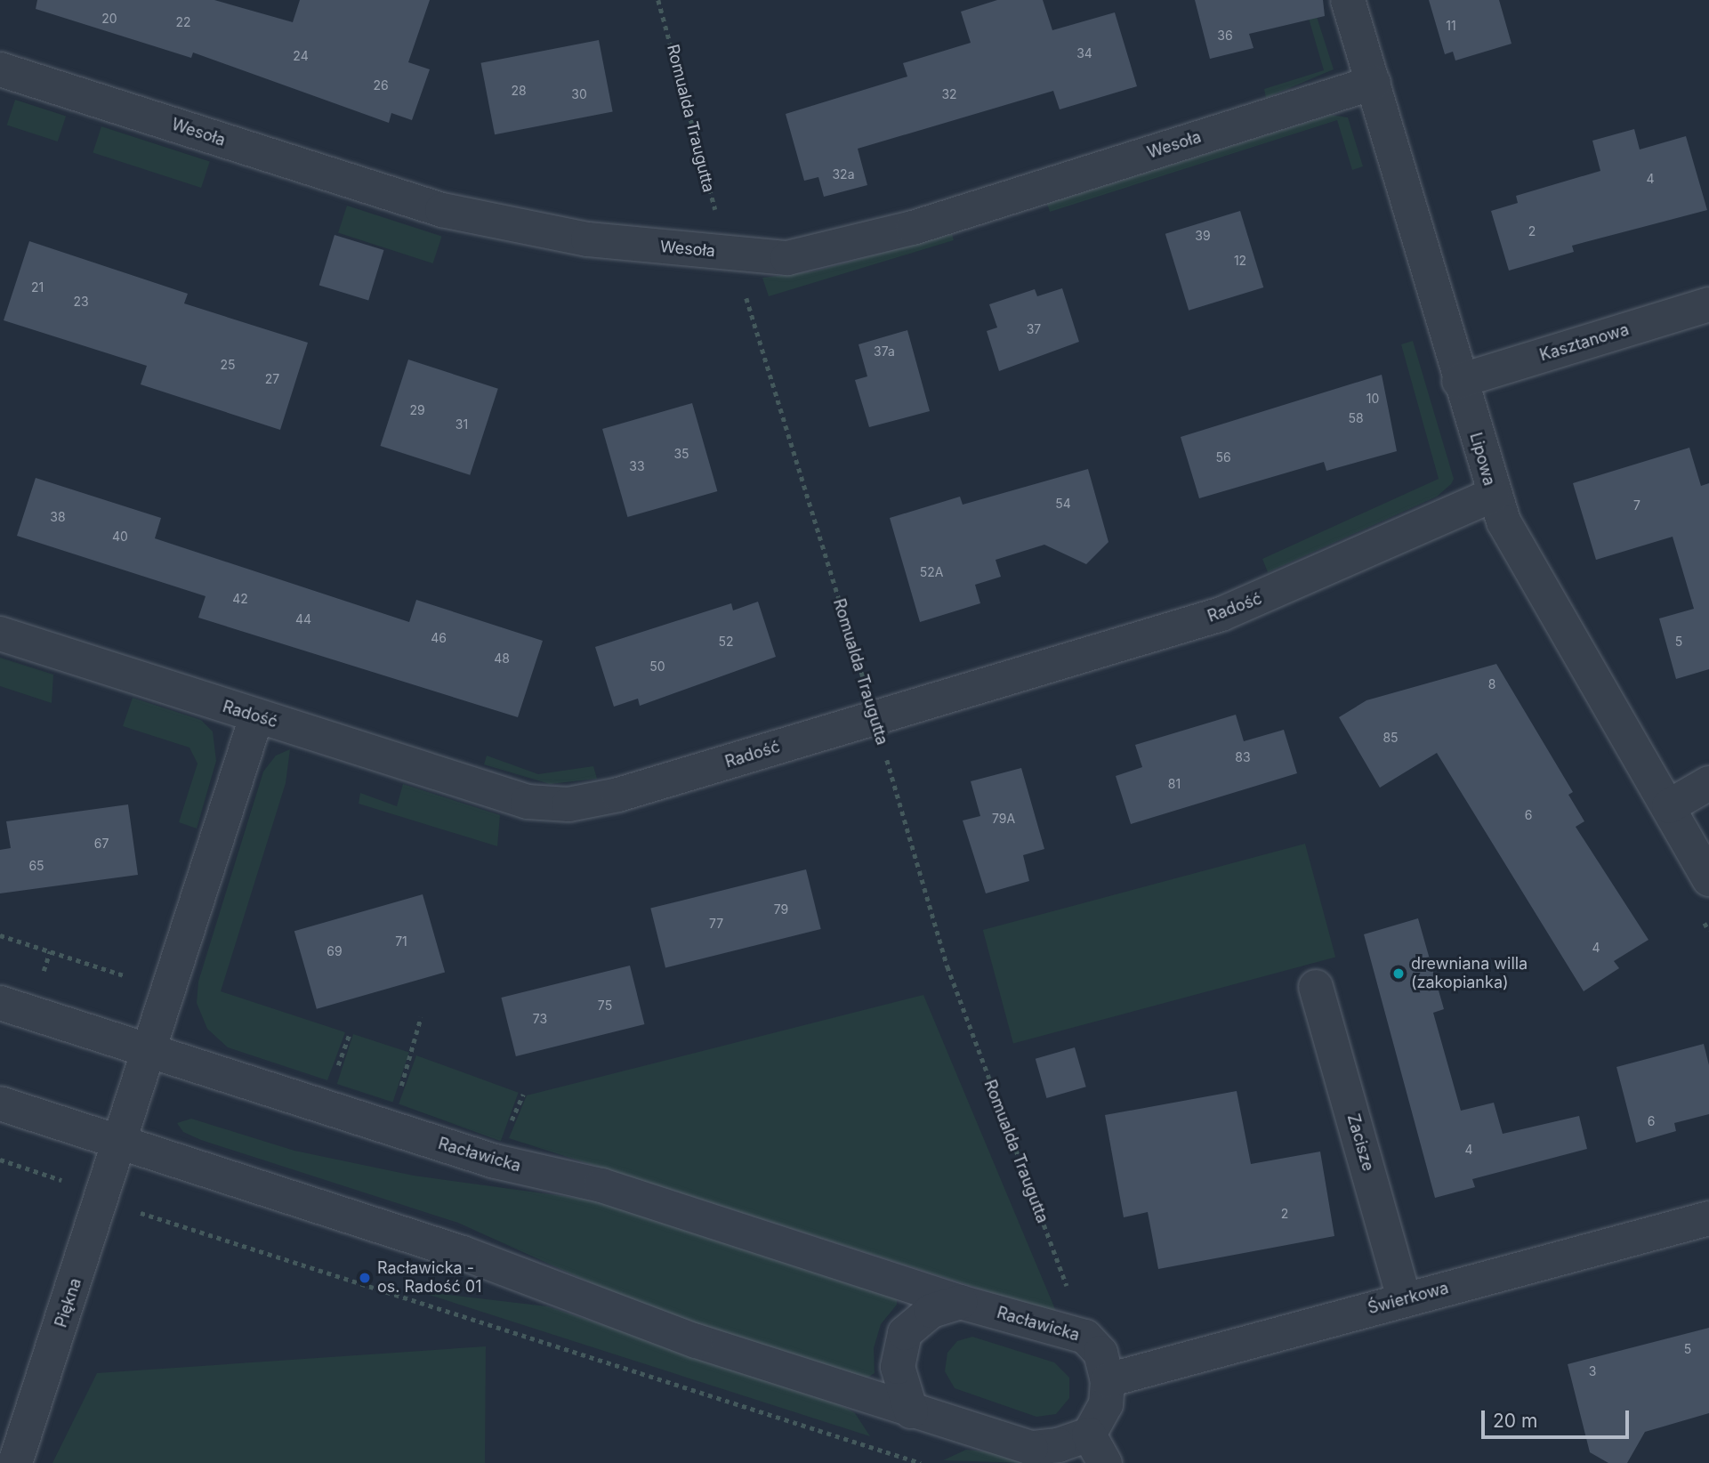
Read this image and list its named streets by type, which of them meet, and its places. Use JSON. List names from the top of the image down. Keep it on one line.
{"streets":{"street":["Wesoła","Kasztanowa","Lipowa","Radość","Zacisze","Racławicka","Świerkowa","Piękna"],"path":["Romualda Traugutta"]},"crossings":[["Romualda Traugutta","Wesoła"],["Romualda Traugutta","Radość"],["Romualda Traugutta","Racławicka"],["Wesoła","Lipowa"],["Kasztanowa","Lipowa"],["Lipowa","Radość"],["Radość","Piękna"],["Zacisze","Świerkowa"],["Racławicka","Świerkowa"],["Racławicka","Piękna"]],"places":["drewniana willa (zakopianka)","Racławicka - os. Radość 01"],"house_numbers":["20","22","11","36","34","24","26","28","30","32","32a","4","2","39","12","21","23","37","37a","25","27","10","29","58","31","35","56","33","54","7","38","40","52A","42","44","46","52","5","48","50","8","85","83","81","6","79A","67","65","79","77","71","4","69","75","73","6","4","2","5","3"],"scale_bar":"20 m"}
